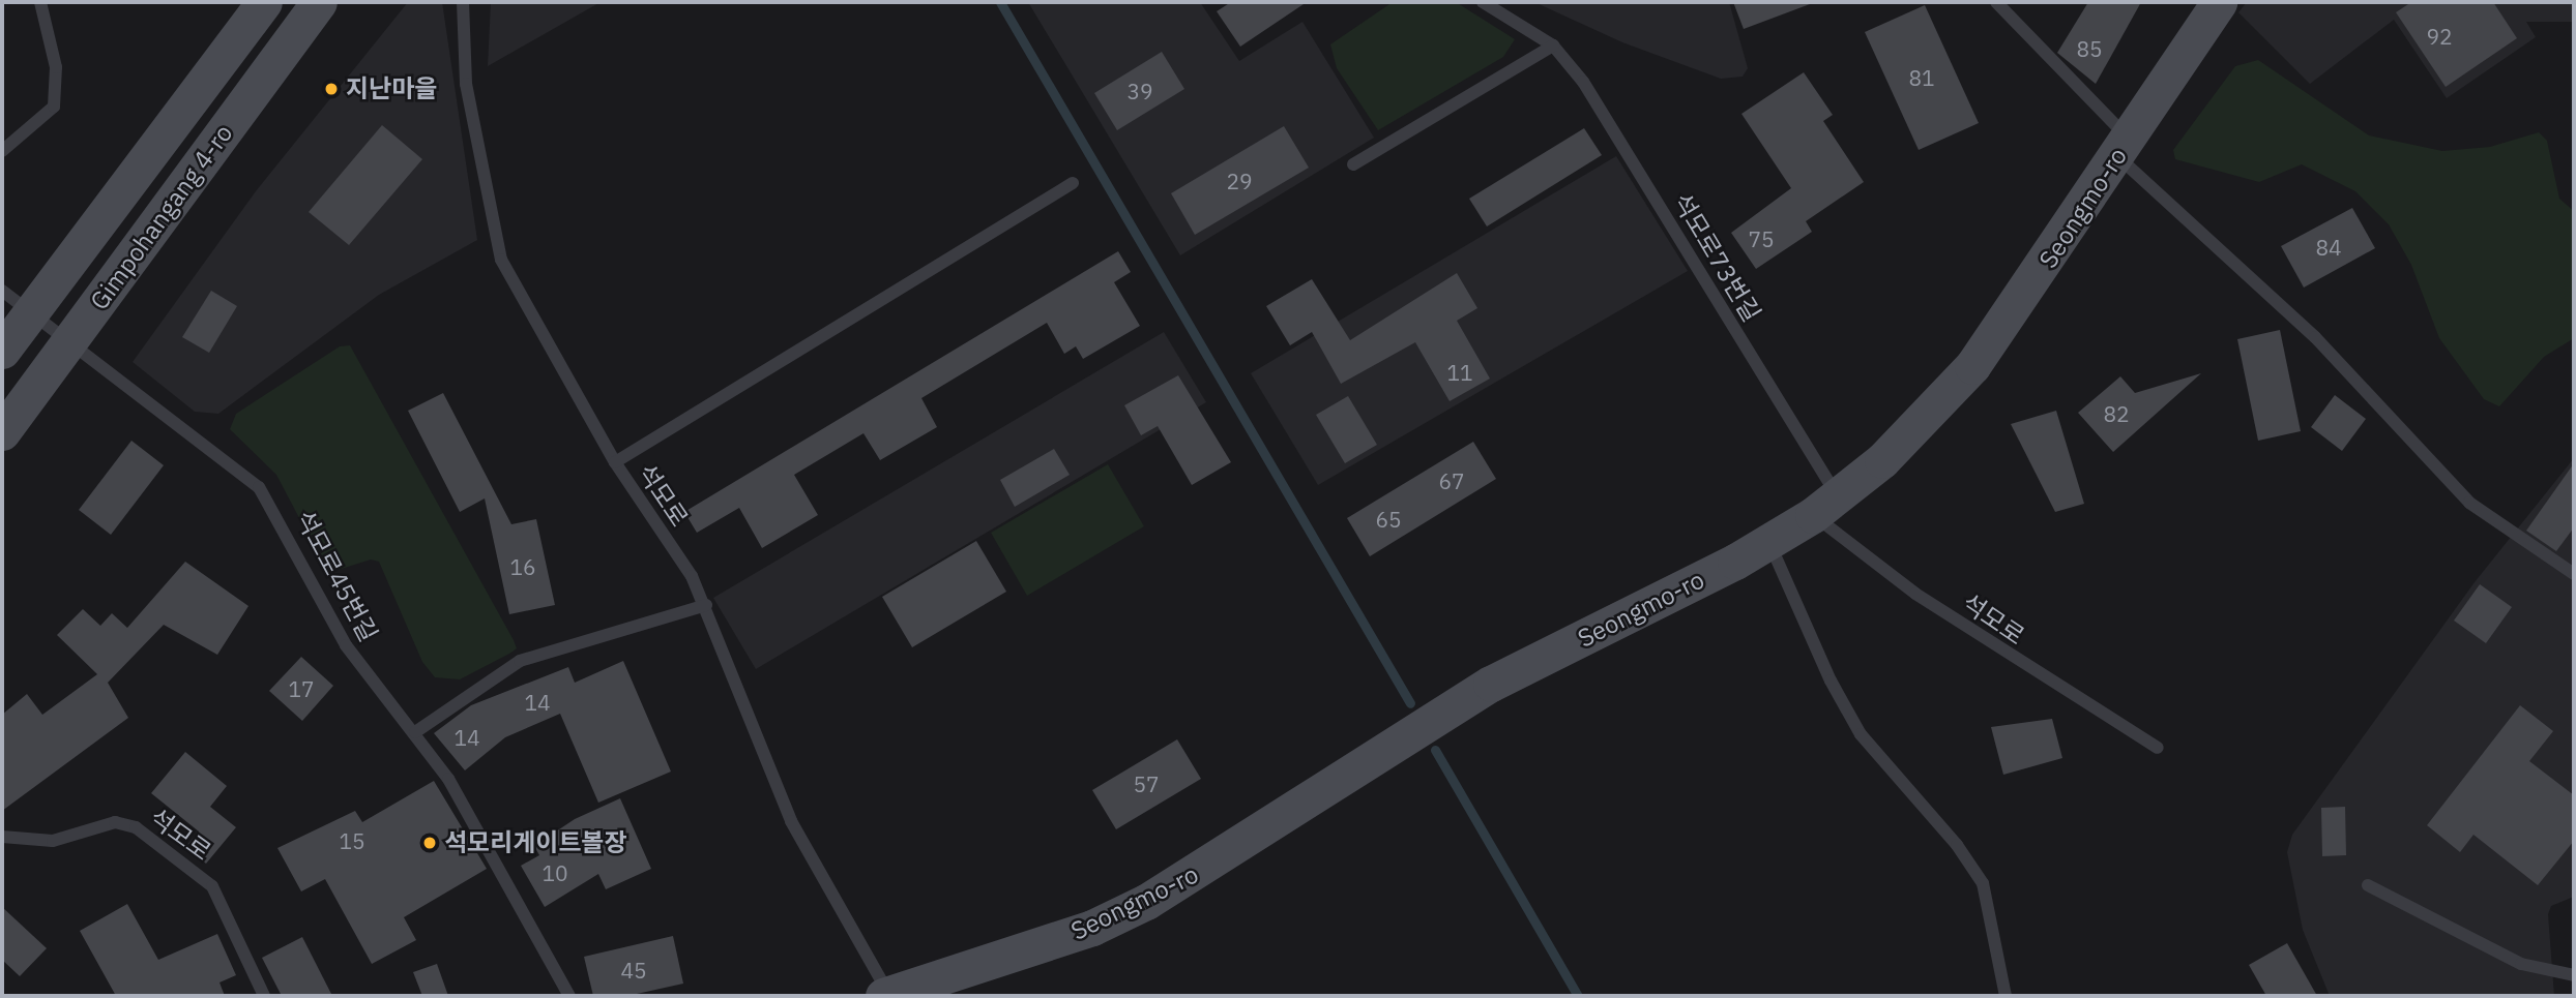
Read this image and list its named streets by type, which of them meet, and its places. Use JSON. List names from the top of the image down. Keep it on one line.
{"streets":{"street":["Seongmo-ro","Gimpohangang 4-ro"],"lane":["석모로73번길","석모로","석모로45번길"]},"crossings":[["Seongmo-ro","석모로73번길"],["Seongmo-ro","석모로"],["Gimpohangang 4-ro","석모로45번길"],["석모로73번길","석모로"]],"places":["지난마을","석모리게이트볼장"],"house_numbers":["92","85","81","39","29","75","84","11","82","67","65","16","17","14","14","57","15","10","45"]}
